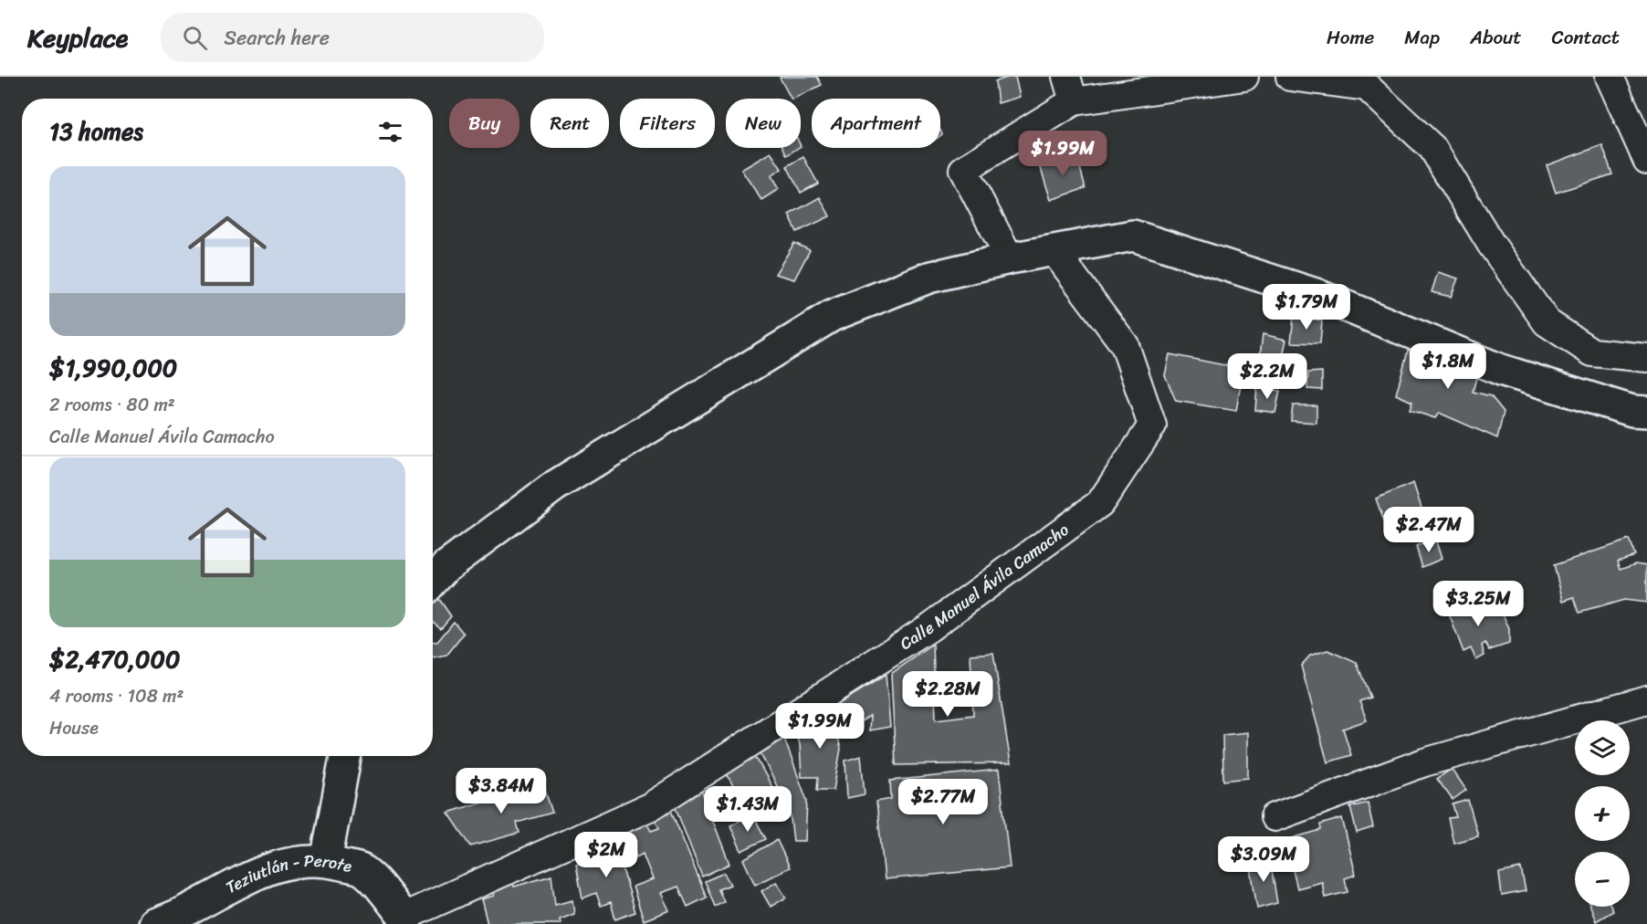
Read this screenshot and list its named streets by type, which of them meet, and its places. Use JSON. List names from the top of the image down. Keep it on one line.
{"streets":{"main road":["Teziutlán - Perote"],"street":["Calle Manuel Ávila Camacho"]},"crossings":[["Calle Manuel Ávila Camacho","Teziutlán - Perote"]],"page":{"header":"Keyplace","search":"Search here","nav":["Home","Map","About","Contact"],"chip":["Buy","Rent","Filters","New","Apartment"],"heading":"13 homes","price":["$1.99M","$1.79M","$1.8M","$2.2M","$2.47M","$3.25M","$2.28M","$1.99M","$3.84M","$2.77M","$1.43M","$2M","$3.09M"],"list":[{"name":"$1,990,000","note":"2 rooms · 80 m² · Calle Manuel Ávila Camacho"},{"name":"$2,470,000","note":"4 rooms · 108 m² · House"}],"map_buttons":["+","−"]}}
